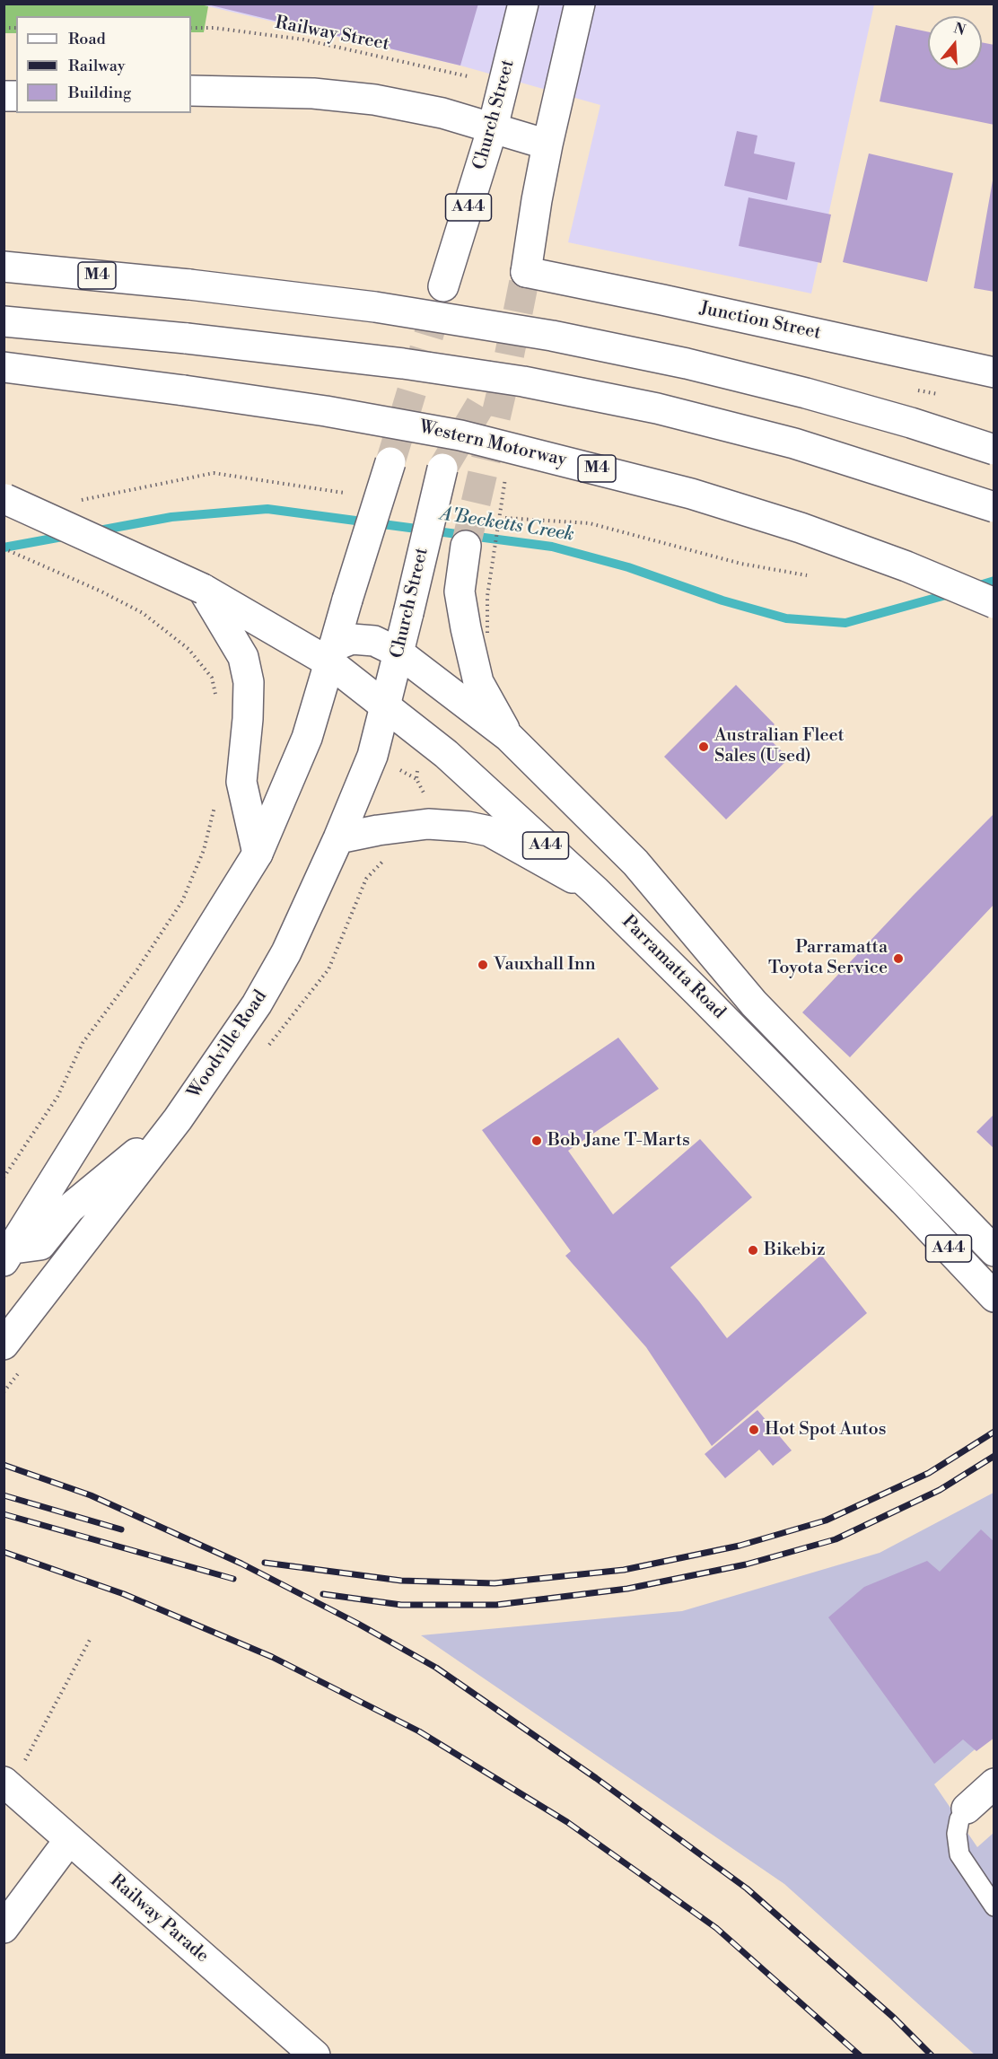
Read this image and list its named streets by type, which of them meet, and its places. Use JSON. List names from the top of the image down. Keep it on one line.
{"streets":{"main road":["Church Street","A44","M4","Junction Street","Western Motorway","Parramatta Road","Woodville Road","Railway Parade"],"path":["Railway Street"]},"crossings":[["Church Street","Parramatta Road"],["Church Street","Woodville Road"],["A44","Parramatta Road"],["Parramatta Road","Woodville Road"]],"water":["A'Becketts Creek"],"places":["Australian Fleet Sales (Used)","Parramatta Toyota Service","Vauxhall Inn","Bob Jane T-Marts","Bikebiz","Hot Spot Autos"],"legend":["Road","Railway","Building"],"north":"top"}
